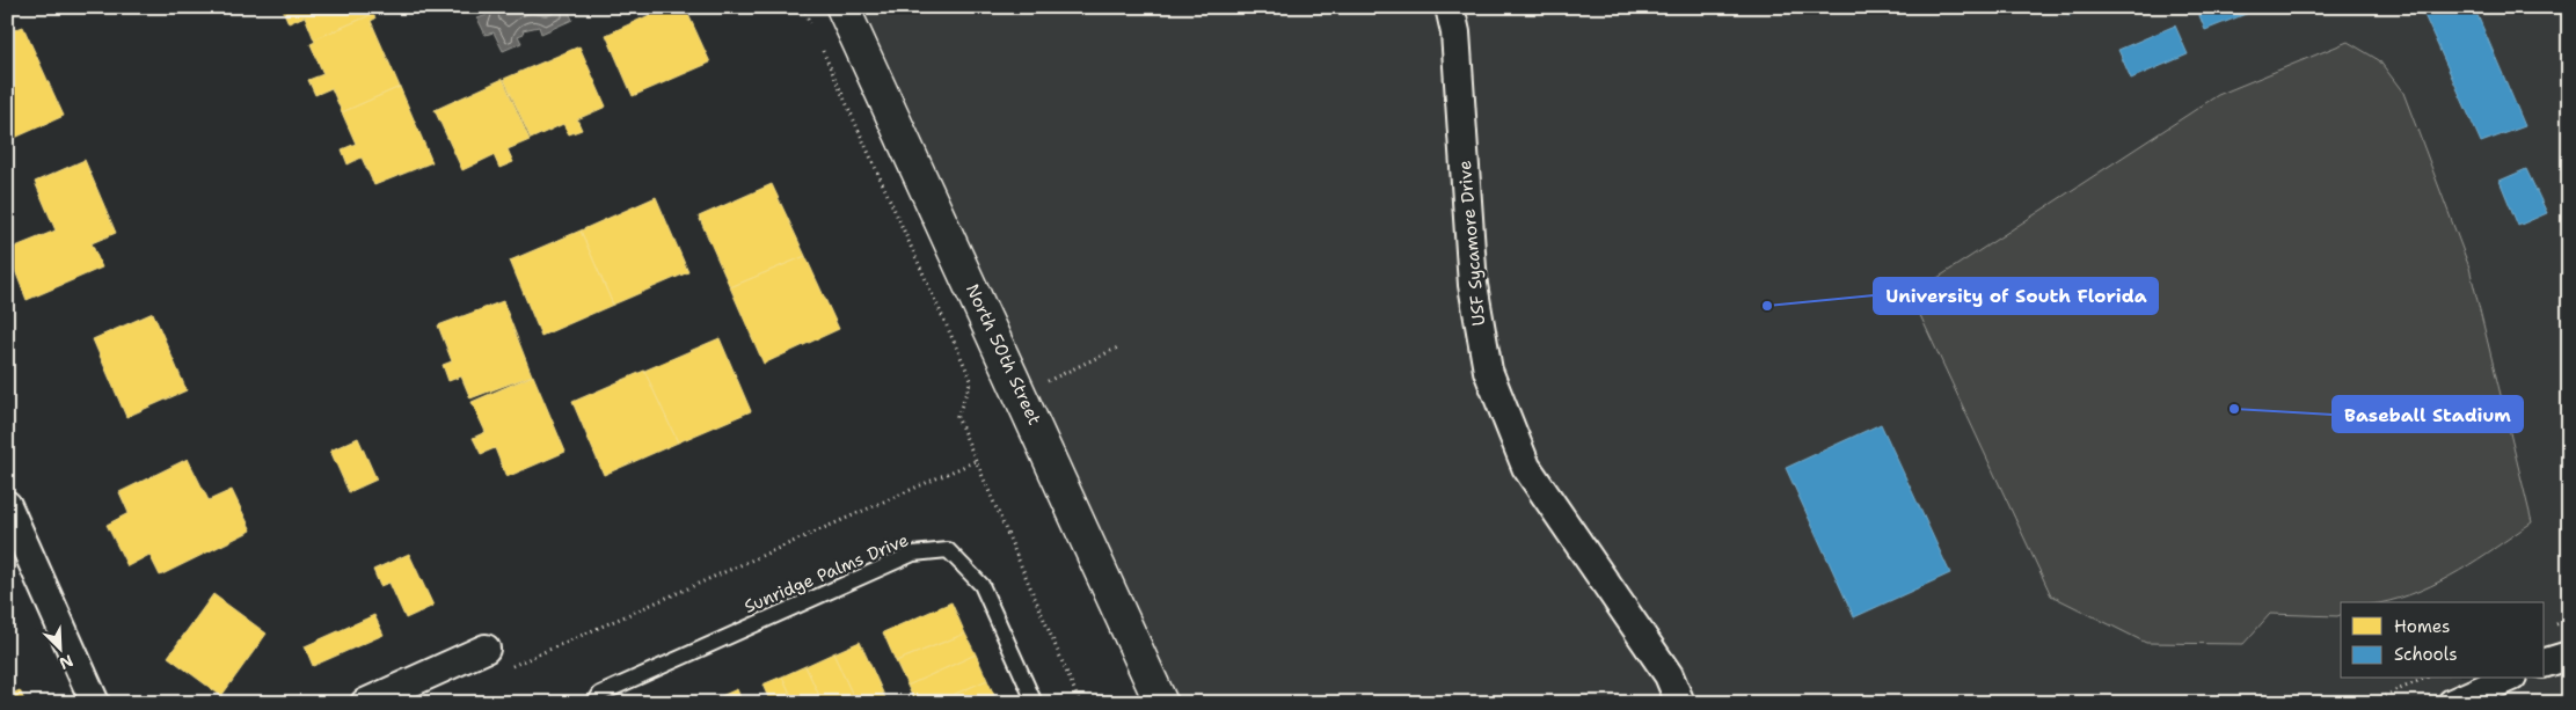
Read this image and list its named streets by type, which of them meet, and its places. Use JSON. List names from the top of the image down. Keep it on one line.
{"streets":{"street":["USF Sycamore Drive","North 50th Street"],"lane":["Sunridge Palms Drive"]},"places":["University of South Florida","Baseball Stadium"],"legend":["Homes","Schools"],"north":"bottom right"}
